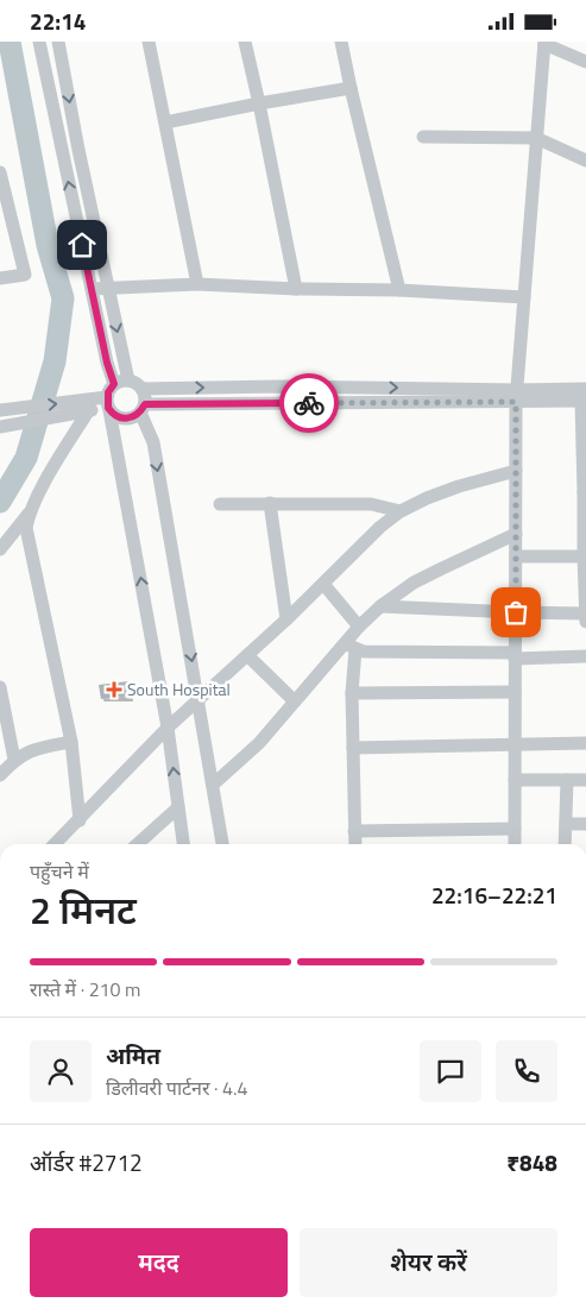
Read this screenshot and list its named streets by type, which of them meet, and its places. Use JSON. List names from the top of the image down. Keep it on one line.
{"places":{"health":["South Hospital"]},"page":{"status":"22:14","heading":["2 मिनट","पहुँचने में","22:16–22:21"],"panel":["अमित","डिलीवरी पार्टनर · 4.4","ऑर्डर #2712","₹848"],"bar":"रास्ते में · 210 m","buttons":["मदद","शेयर करें"]}}
